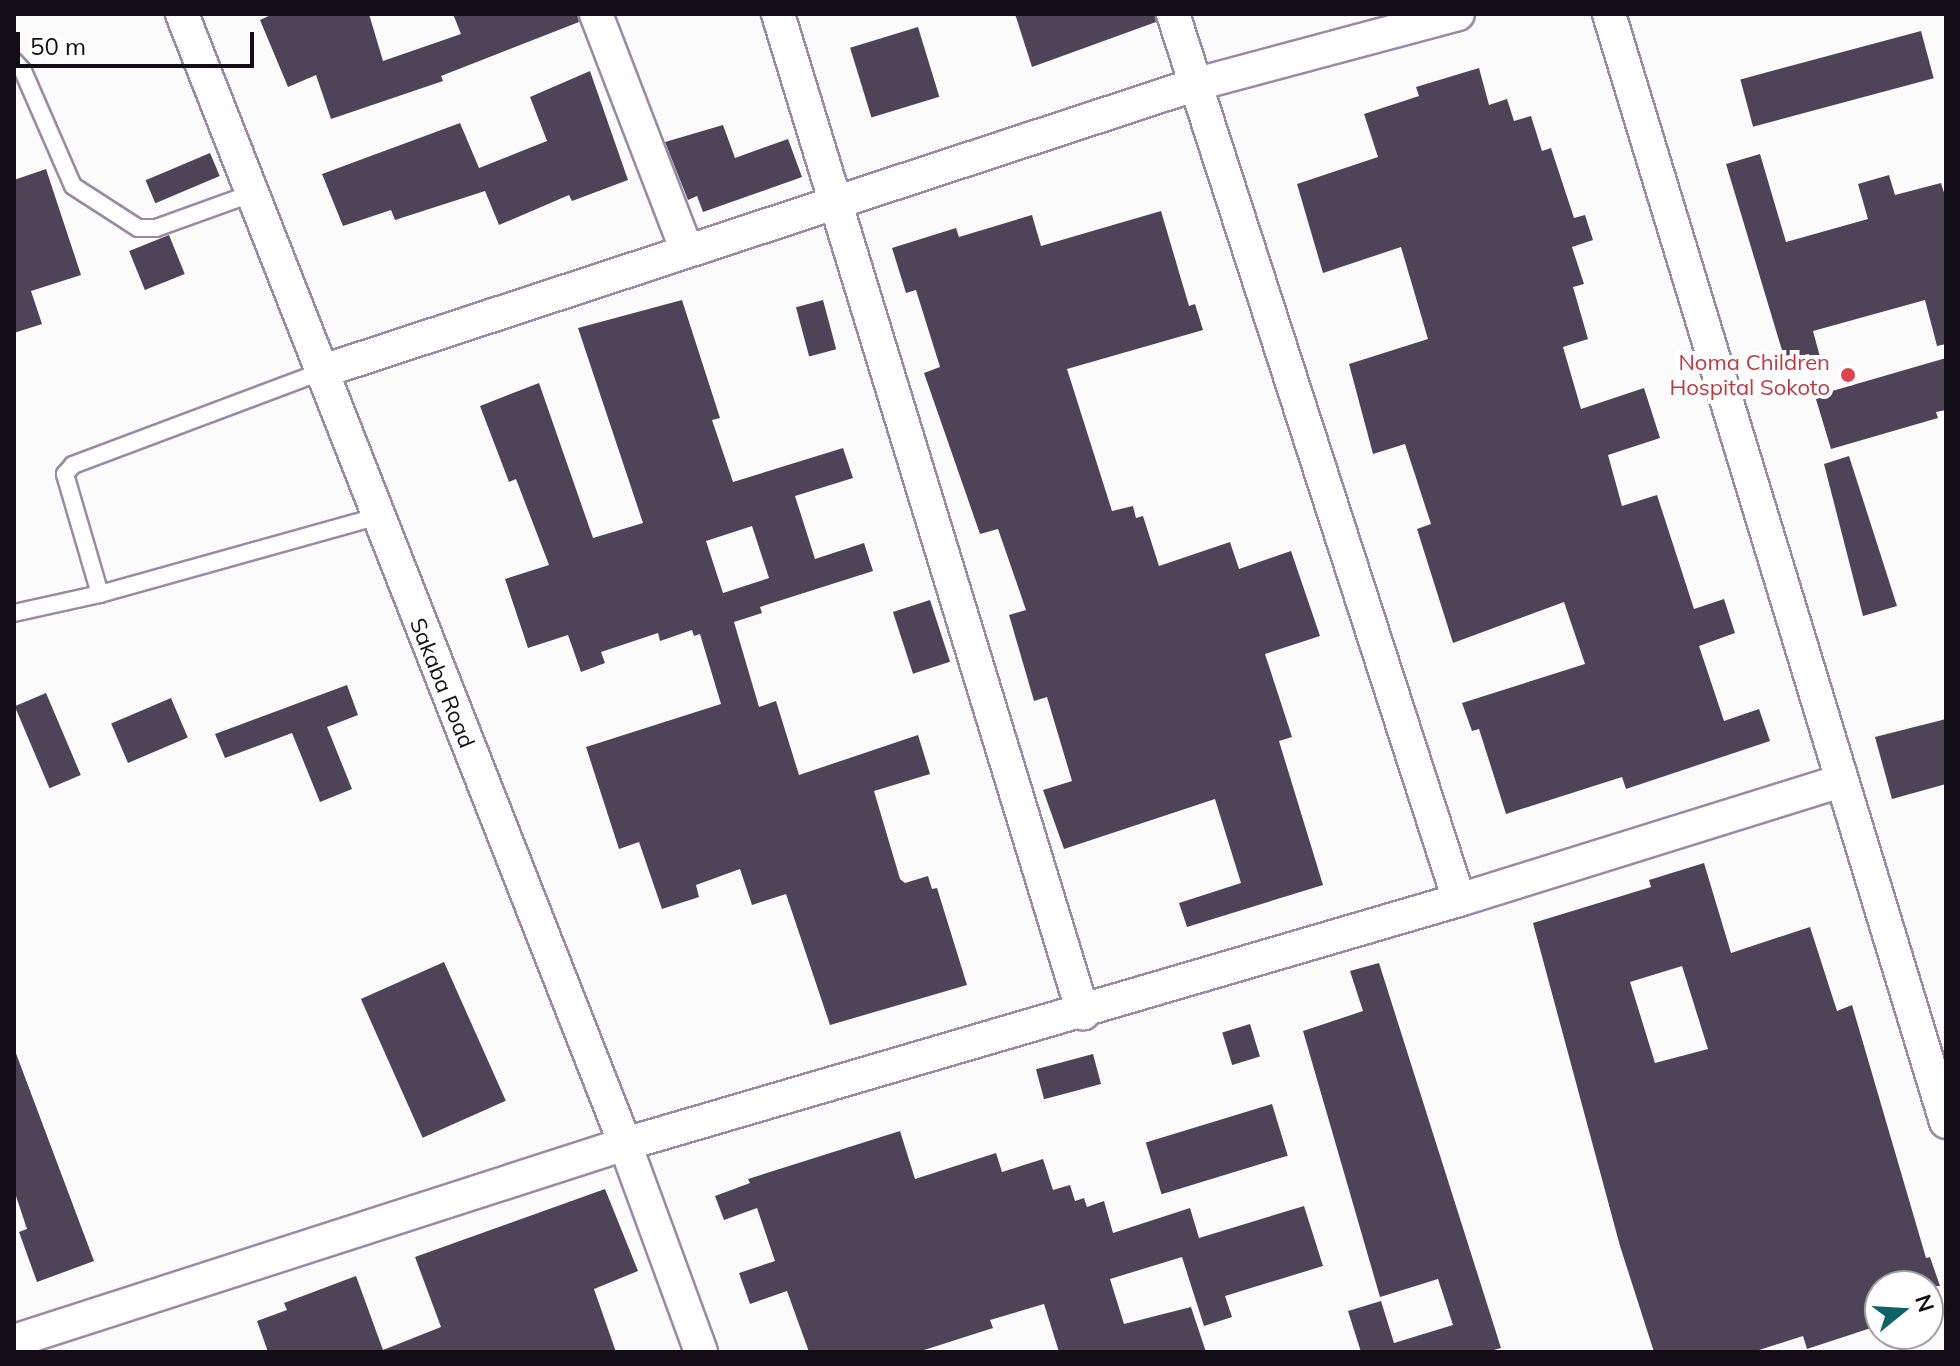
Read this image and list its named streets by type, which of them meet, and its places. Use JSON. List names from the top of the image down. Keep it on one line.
{"streets":{"street":["Sakaba Road"]},"places":["Noma Children Hospital Sokoto"],"scale_bar":"50 m","north":"right"}
